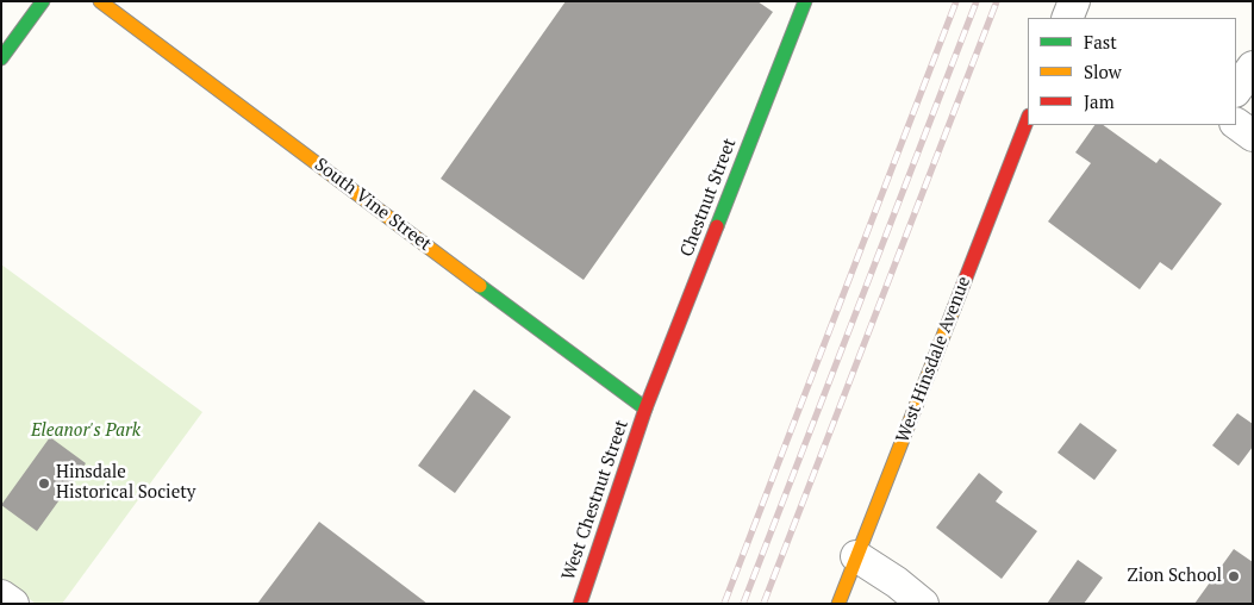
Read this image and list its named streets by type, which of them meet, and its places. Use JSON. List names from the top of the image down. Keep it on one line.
{"streets":{"street":["Chestnut Street","South Vine Street","West Hinsdale Avenue","West Chestnut Street"]},"crossings":[["Chestnut Street","South Vine Street"],["Chestnut Street","West Chestnut Street"],["South Vine Street","West Chestnut Street"]],"parks":["Eleanor's Park"],"places":["Hinsdale Historical Society","Zion School"],"legend":["Fast","Slow","Jam"]}
